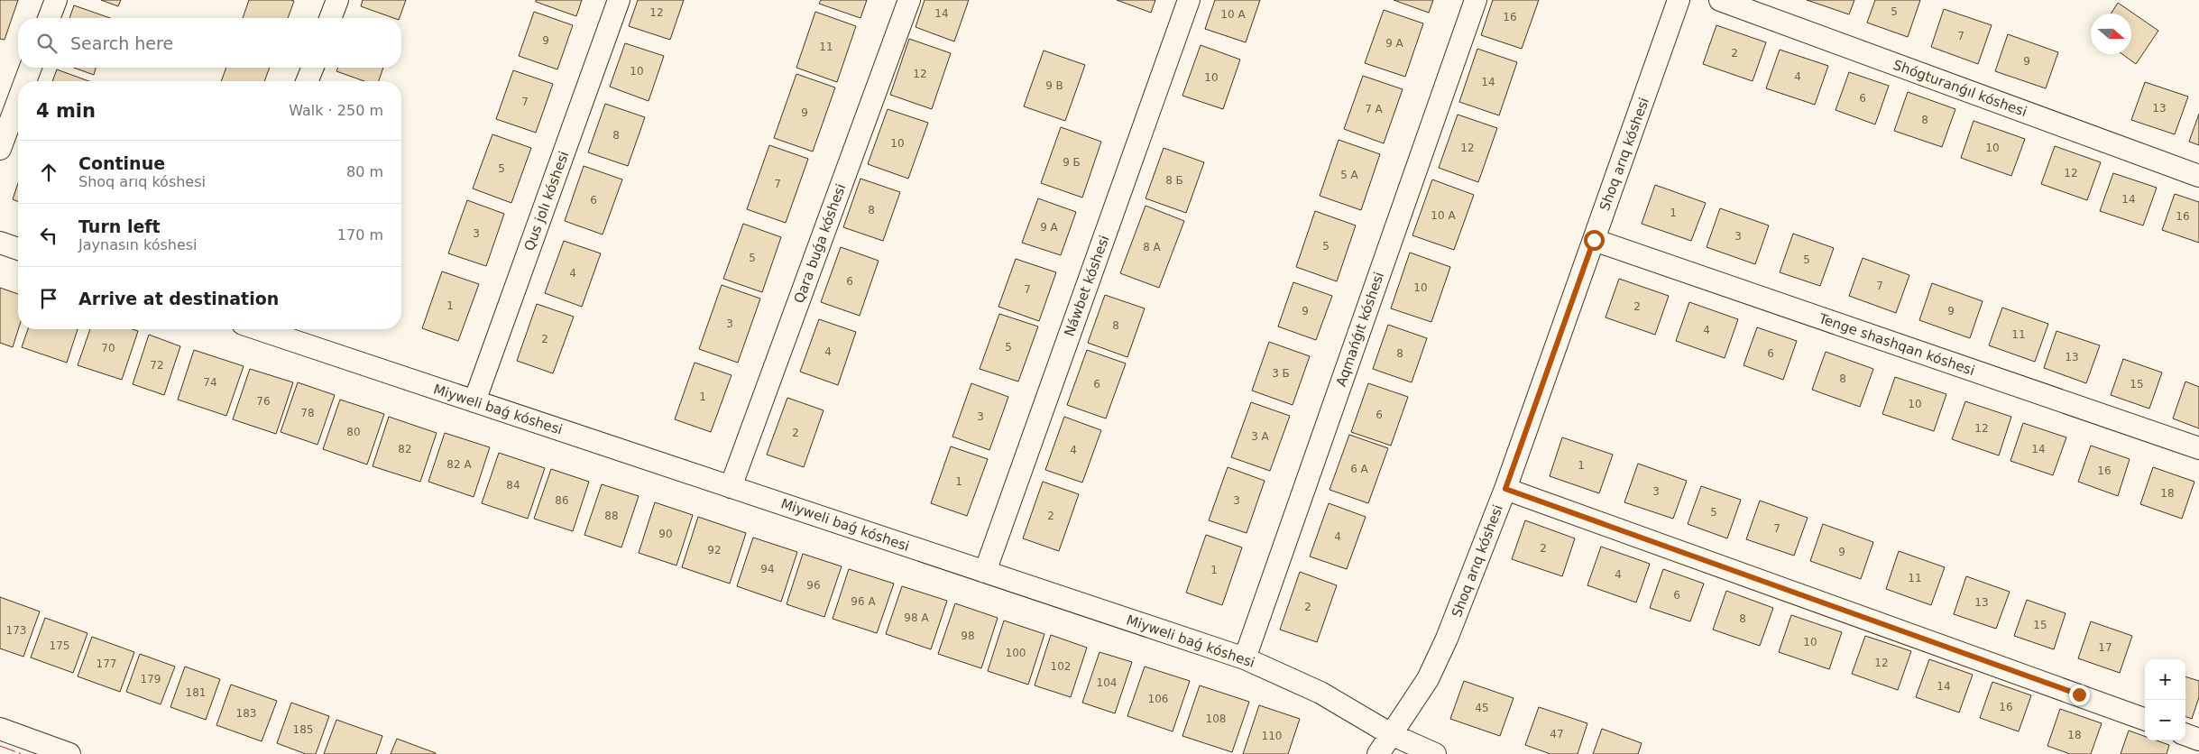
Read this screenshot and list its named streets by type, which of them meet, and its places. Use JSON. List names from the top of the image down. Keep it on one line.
{"streets":{"street":["Shógturanǵıl kóshesi","Shoq arıq kóshesi","Qus jolı kóshesi","Qara buǵa kóshesi","Náwbet kóshesi","Aqmańǵıt kóshesi","Tenge shashqan kóshesi","Miyweli baǵ kóshesi"]},"crossings":[["Shoq arıq kóshesi","Tenge shashqan kóshesi"],["Shoq arıq kóshesi","Miyweli baǵ kóshesi"],["Qus jolı kóshesi","Miyweli baǵ kóshesi"],["Qara buǵa kóshesi","Miyweli baǵ kóshesi"],["Náwbet kóshesi","Miyweli baǵ kóshesi"],["Aqmańǵıt kóshesi","Miyweli baǵ kóshesi"]],"house_numbers":["5","12","14","10 А","16","7","9","9 А","11","2","9","10","12","4","10","14","9 В","6","7","13","7 А","9","8","8","10","12","10","9 Б","5","12","5 А","8 Б","7","14","6","8","1","10 А","16","9 А","3","3","5","8 А","5","5","4","6","7","10","7","1","2","9","9","3","8","4","11","2","5","70","4","8","6","13","72","3 Б","8","74","6","15","1","76","10","78","6","3","12","80","2","3 А","82","14","4","82 А","1","6 А","16","1","84","3","18","86","3","5","88","2","7","90","4","2","92","9","94","1","4","11","96","6","96 А","13","2","98 А","8","15","173","98","10","175","17","100","12","177","102","179","104","14","181","106","16","45","183","108","185","47","18","110"],"north":"right","page":{"search":"Search here","heading":["4 min","Walk · 250 m"],"list":[["Continue","Shoq arıq kóshesi","80 m"],["Turn left","Jaynasın kóshesi","170 m"],"Arrive at destination"],"map_buttons":["+","−"]}}
